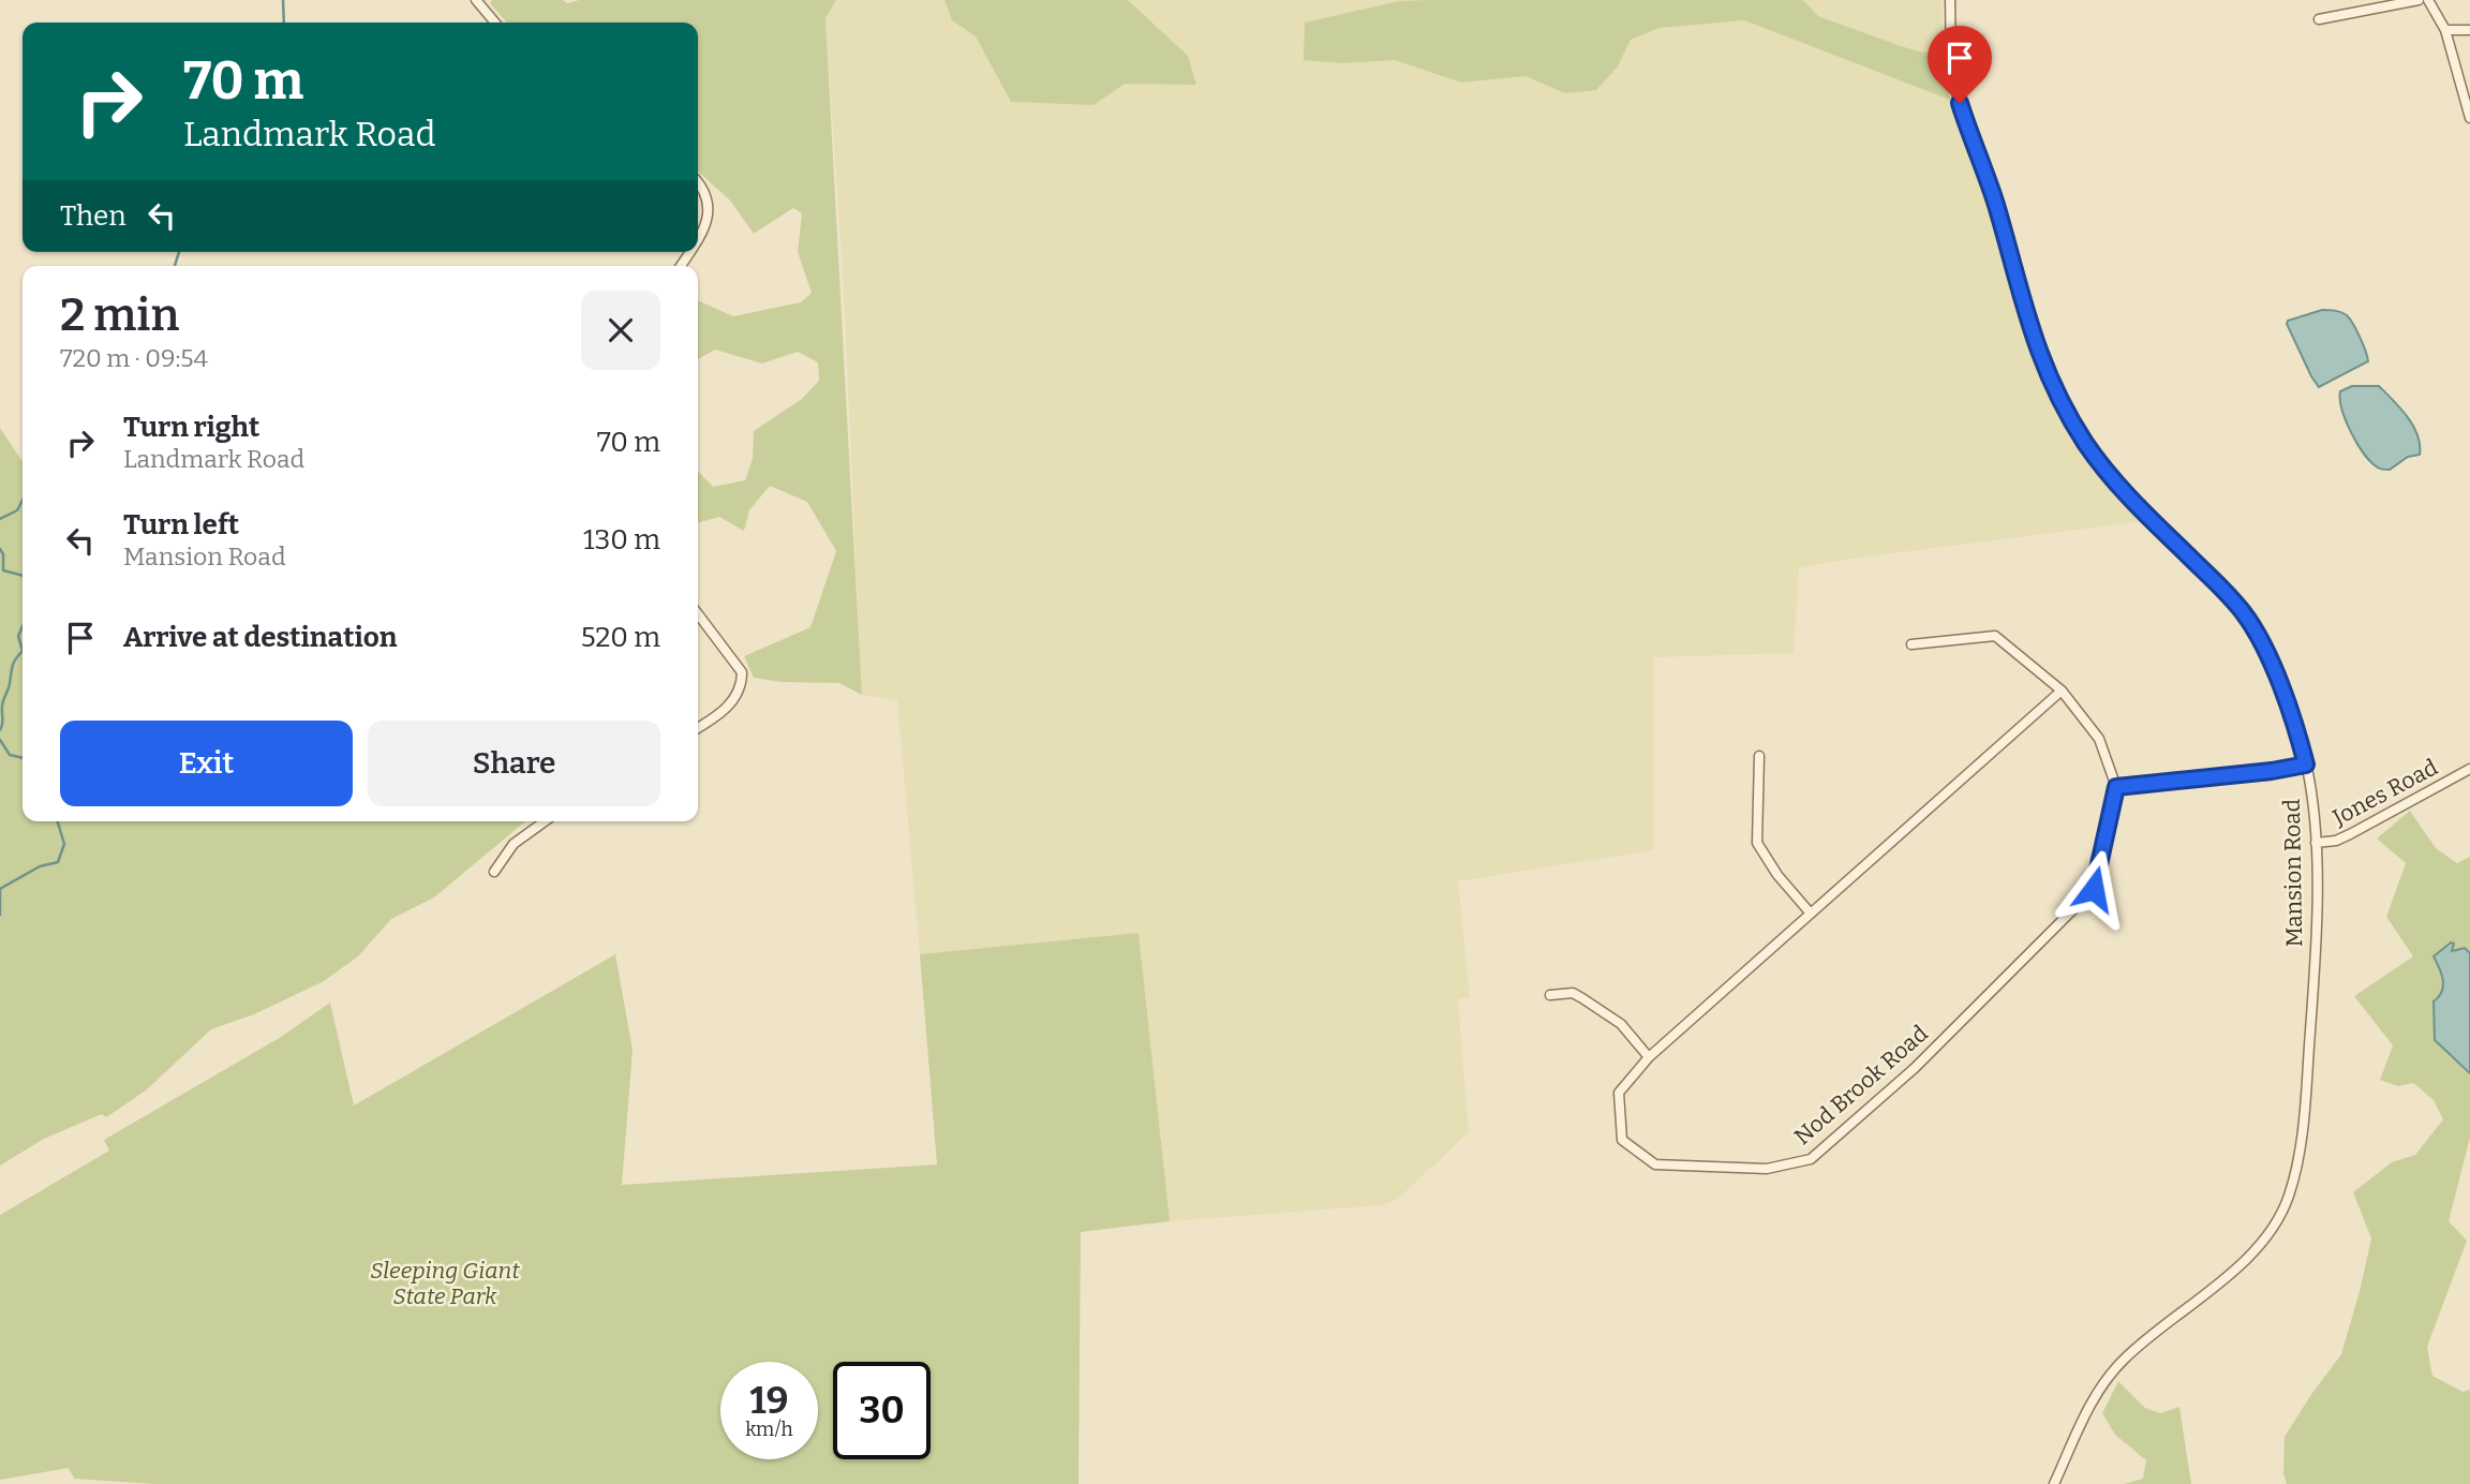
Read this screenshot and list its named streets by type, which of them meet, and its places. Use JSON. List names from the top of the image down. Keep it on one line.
{"streets":{"street":["Jones Road","Mansion Road","Nod Brook Road"]},"crossings":[["Jones Road","Mansion Road"]],"parks":["Sleeping Giant State Park"],"page":{"turn":["70 m","Landmark Road"],"then":"Then","heading":["2 min","720 m · 09:54"],"list":[{"name":"Turn right","note":"Landmark Road","value":"70 m"},{"name":"Turn left","note":"Mansion Road","value":"130 m"},{"name":"Arrive at destination","value":"520 m"}],"buttons":["Exit","Share"],"speed":"19 km/h","limit":"30"}}
